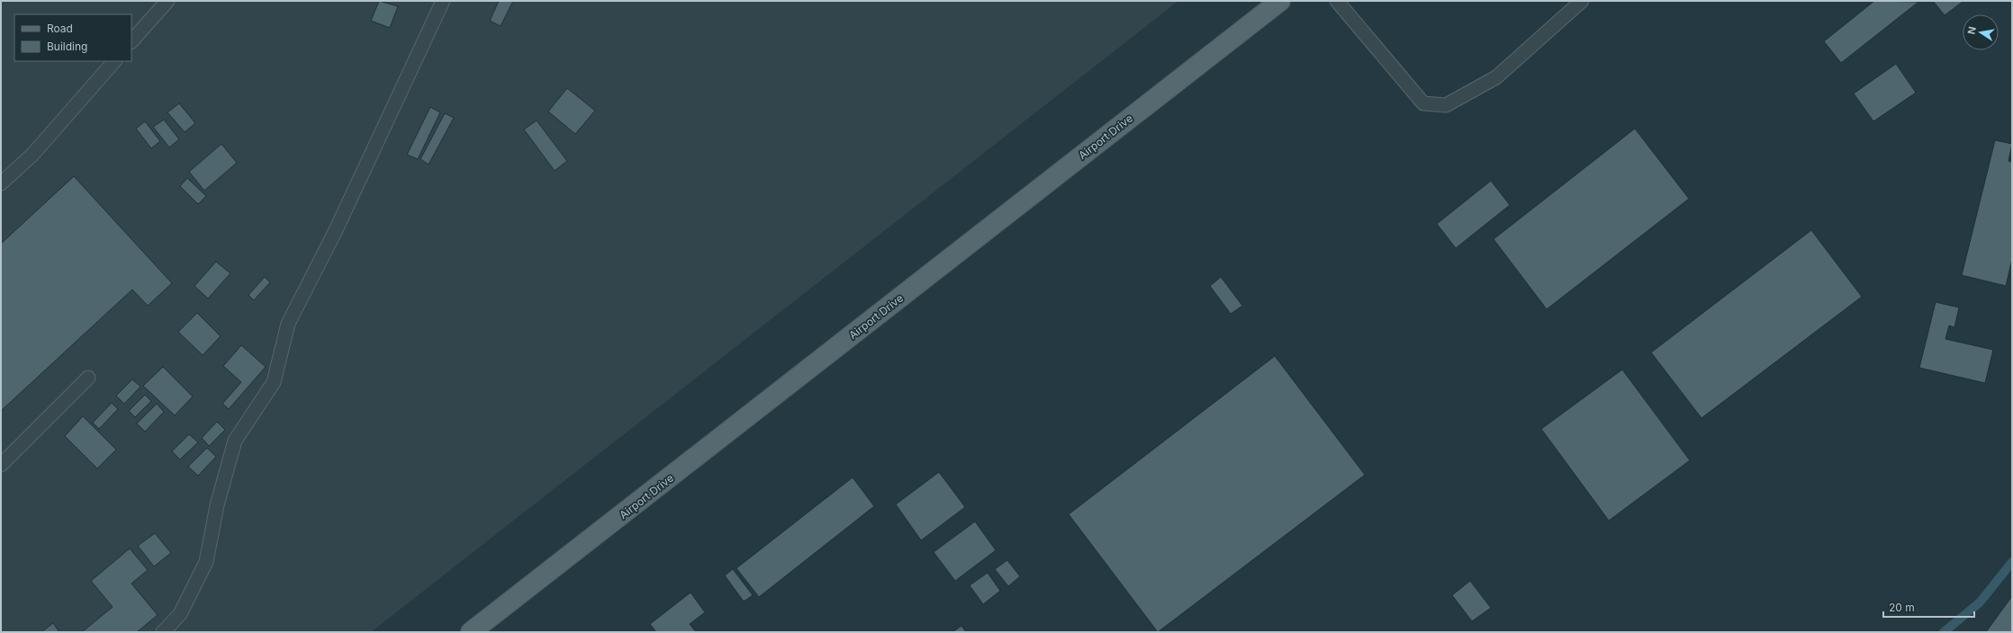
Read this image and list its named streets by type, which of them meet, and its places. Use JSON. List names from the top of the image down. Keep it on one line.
{"streets":{"main road":["Airport Drive"]},"legend":["Road","Building"],"scale_bar":"20 m","north":"left"}
